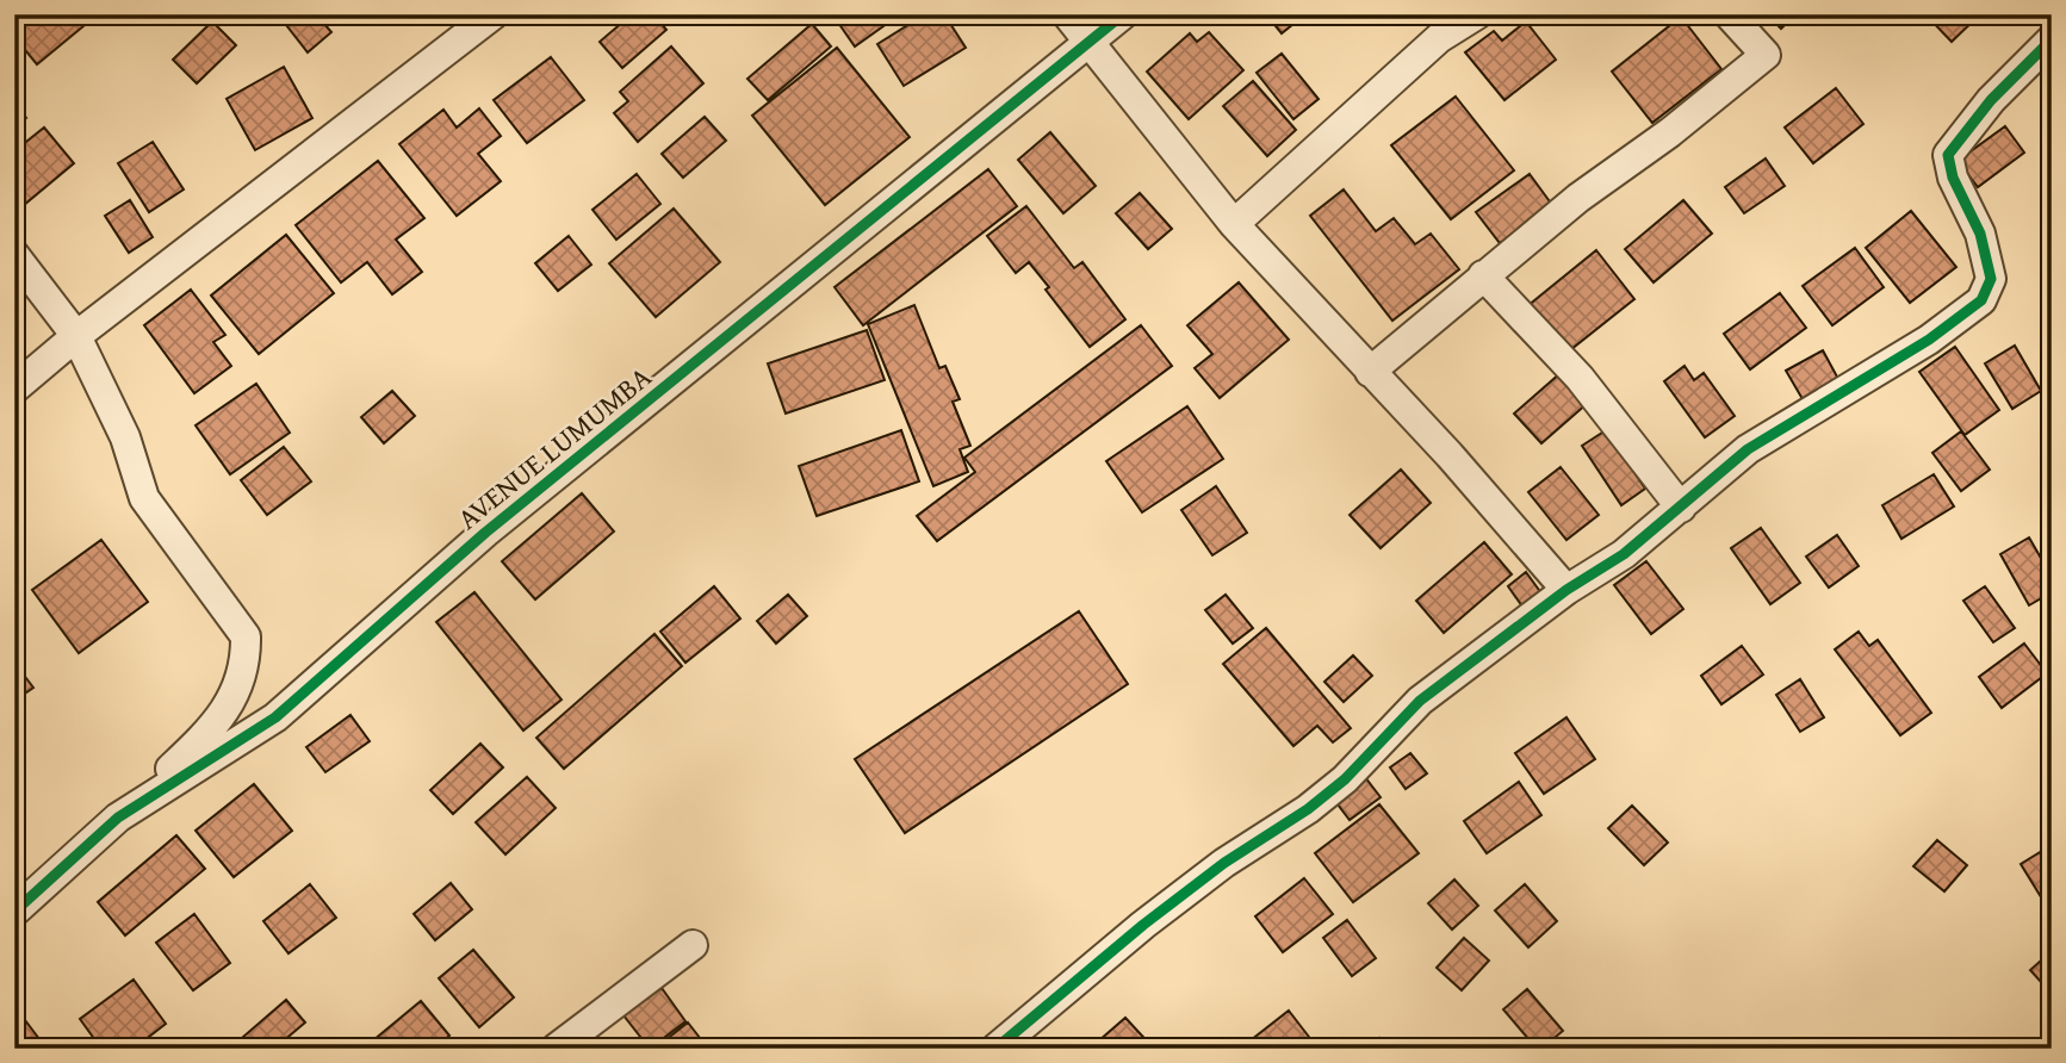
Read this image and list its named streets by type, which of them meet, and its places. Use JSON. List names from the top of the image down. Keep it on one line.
{"streets":{"street":["AVENUE LUMUMBA"]}}
